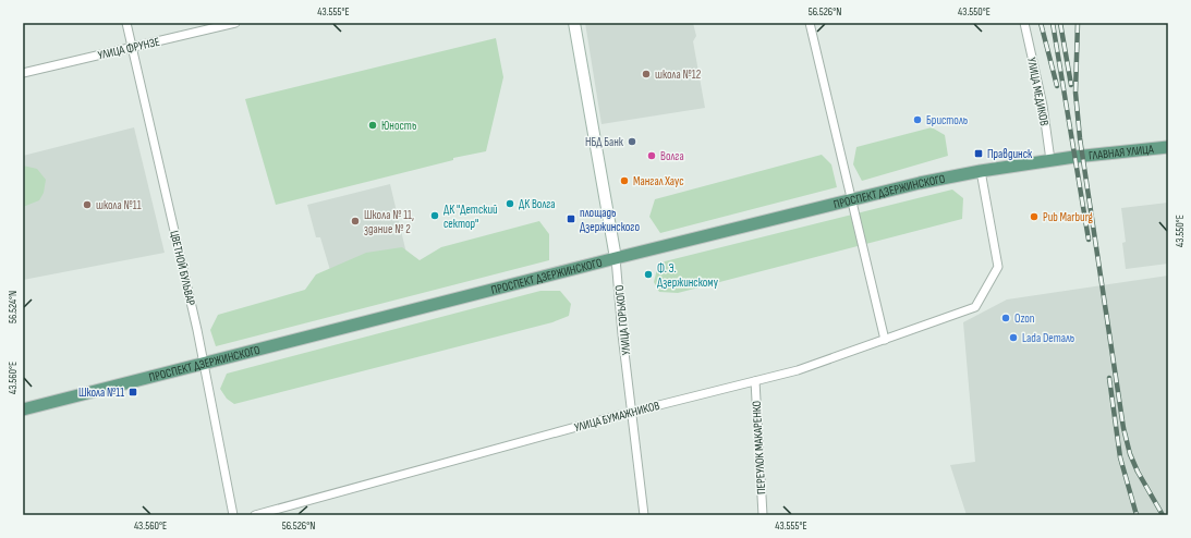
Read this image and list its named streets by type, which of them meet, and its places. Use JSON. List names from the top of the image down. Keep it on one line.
{"streets":{"main road":["ГЛАВНАЯ УЛИЦА","ПРОСПЕКТ ДЗЕРЖИНСКОГО"],"street":["УЛИЦА ФРУНЗЕ","УЛИЦА МЕДИКОВ","ЦВЕТНОЙ БУЛЬВАР","УЛИЦА ГОРЬКОГО","УЛИЦА БУМАЖНИКОВ","ПЕРЕУЛОК МАКАРЕНКО"]},"crossings":[["УЛИЦА ФРУНЗЕ","ЦВЕТНОЙ БУЛЬВАР"],["УЛИЦА МЕДИКОВ","ПРОСПЕКТ ДЗЕРЖИНСКОГО"],["ГЛАВНАЯ УЛИЦА","ПРОСПЕКТ ДЗЕРЖИНСКОГО"],["ПРОСПЕКТ ДЗЕРЖИНСКОГО","ЦВЕТНОЙ БУЛЬВАР"],["ПРОСПЕКТ ДЗЕРЖИНСКОГО","УЛИЦА ГОРЬКОГО"],["ПРОСПЕКТ ДЗЕРЖИНСКОГО","УЛИЦА БУМАЖНИКОВ"],["УЛИЦА ГОРЬКОГО","УЛИЦА БУМАЖНИКОВ"],["УЛИЦА БУМАЖНИКОВ","ПЕРЕУЛОК МАКАРЕНКО"]],"places":{"other":["школа №12","Бристоль","Юность","НБД Банк","Волга","Мангал Хаус","ДК Волга","школа №11","ДК \"Детский сектор\"","Pub Marburg","Школа № 11, здание № 2","Ф. Э. Дзержинскому","Ozon","Lada Dеталь"],"transit":["Правдинск","площадь Дзержинского","Школа №11"]},"coordinates":["43.555°E","56.526°N","43.550°E","56.524°N","43.560°E"]}
